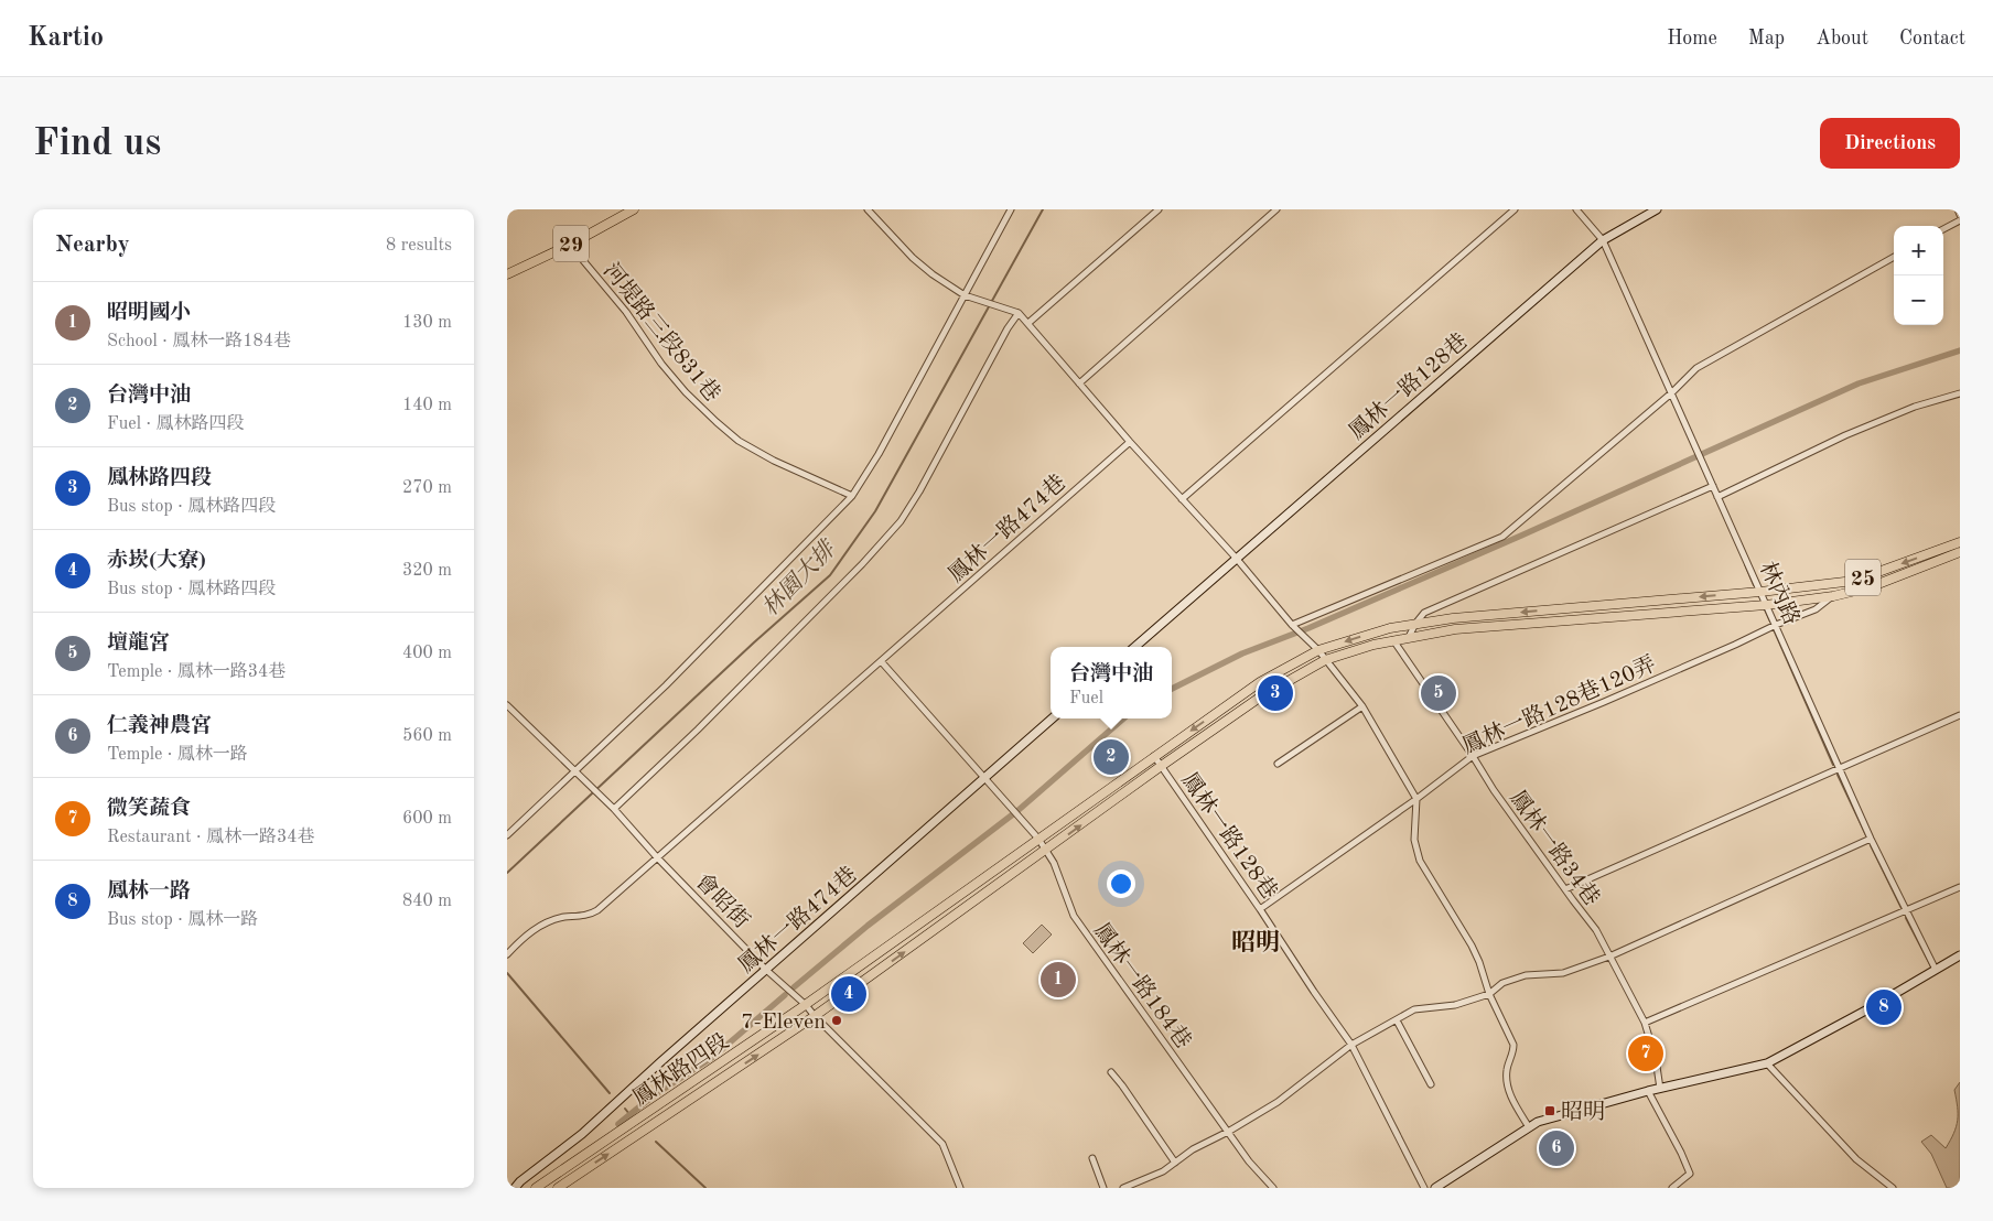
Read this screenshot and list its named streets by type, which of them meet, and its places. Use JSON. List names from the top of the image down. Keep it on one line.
{"streets":{"main road":["29","25","鳳林路四段"],"street":["河堤路三段831巷","鳳林一路128巷","鳳林一路474巷","林內路","鳳林一路128巷120弄","鳳林一路34巷","會昭街","鳳林一路184巷"]},"crossings":[["29","河堤路三段831巷"],["鳳林一路128巷","林內路"],["鳳林一路128巷","鳳林一路128巷120弄"],["鳳林一路128巷","鳳林路四段"],["鳳林一路474巷","會昭街"],["25","林內路"],["25","鳳林一路128巷120弄"],["25","鳳林路四段"],["林內路","鳳林一路128巷120弄"],["林內路","鳳林路四段"],["鳳林一路128巷120弄","鳳林一路34巷"],["鳳林一路34巷","鳳林路四段"],["會昭街","鳳林路四段"],["鳳林一路184巷","鳳林路四段"]],"districts":["昭明"],"water":["林園大排"],"places":{"other":["7-Eleven"],"transit":["昭明"]},"page":{"header":"Kartio","nav":["Home","Map","About","Contact"],"buttons":"Directions","title":"Find us","heading":["Nearby","8 results"],"map_buttons":["+","−"],"list":[{"mark":"1","name":"昭明國小","note":"School · 鳳林一路184巷","value":"130 m"},{"mark":"2","name":"台灣中油","note":"Fuel · 鳳林路四段","value":"140 m"},{"mark":"3","name":"鳳林路四段","note":"Bus stop · 鳳林路四段","value":"270 m"},{"mark":"4","name":"赤崁(大寮)","note":"Bus stop · 鳳林路四段","value":"320 m"},{"mark":"5","name":"壇龍宮","note":"Temple · 鳳林一路34巷","value":"400 m"},{"mark":"6","name":"仁義神農宮","note":"Temple · 鳳林一路","value":"560 m"},{"mark":"7","name":"微笑蔬食","note":"Restaurant · 鳳林一路34巷","value":"600 m"},{"mark":"8","name":"鳳林一路","note":"Bus stop · 鳳林一路","value":"840 m"}],"popup":["台灣中油","Fuel"],"pins":["3","5","2","1","4","8","7","6"]}}
